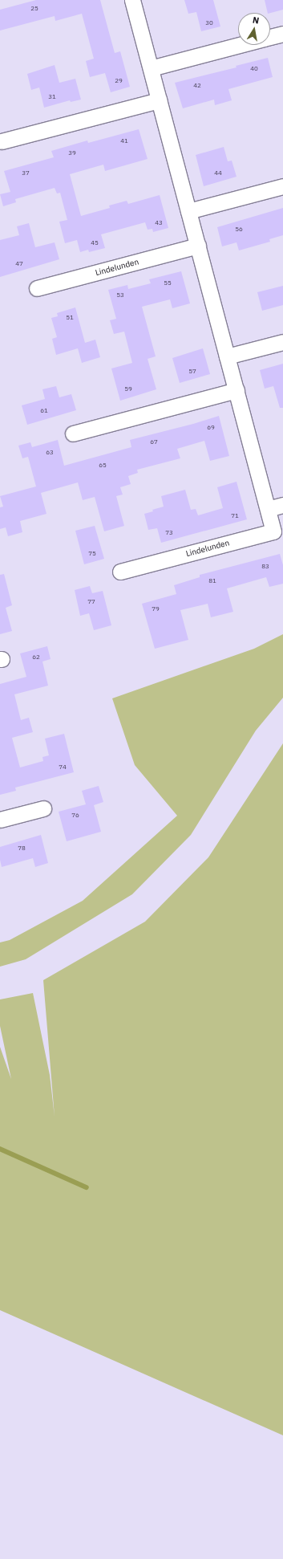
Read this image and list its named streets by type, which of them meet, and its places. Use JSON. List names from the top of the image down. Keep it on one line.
{"streets":{"street":["Lindelunden"]},"house_numbers":["25","30","40","29","42","31","41","39","37","44","43","56","45","47","55","53","51","57","59","61","69","67","63","65","71","73","75","83","81","77","79","62","74","76","78"],"north":"top"}
